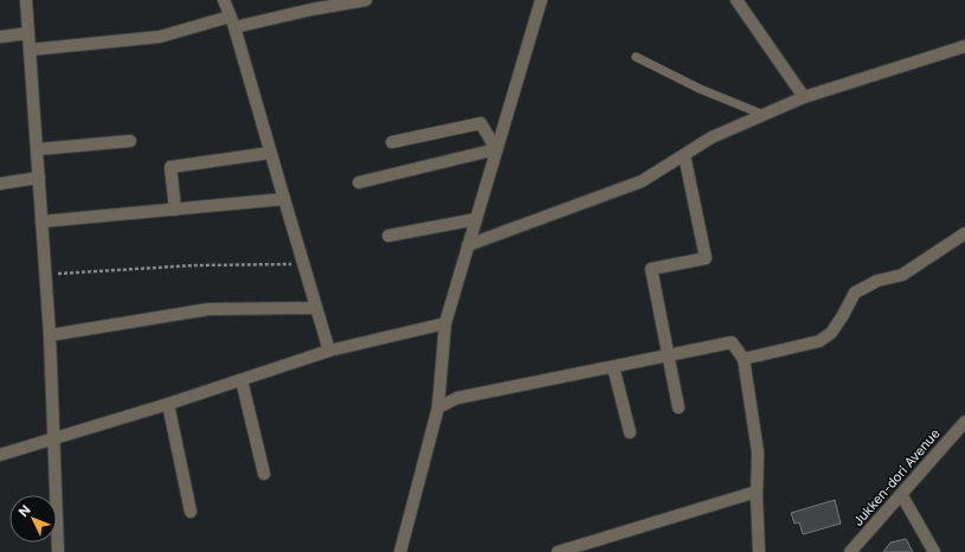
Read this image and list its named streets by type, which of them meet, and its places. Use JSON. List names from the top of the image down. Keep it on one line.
{"streets":{"street":["Jukken-dori Avenue"]},"north":"top left"}
